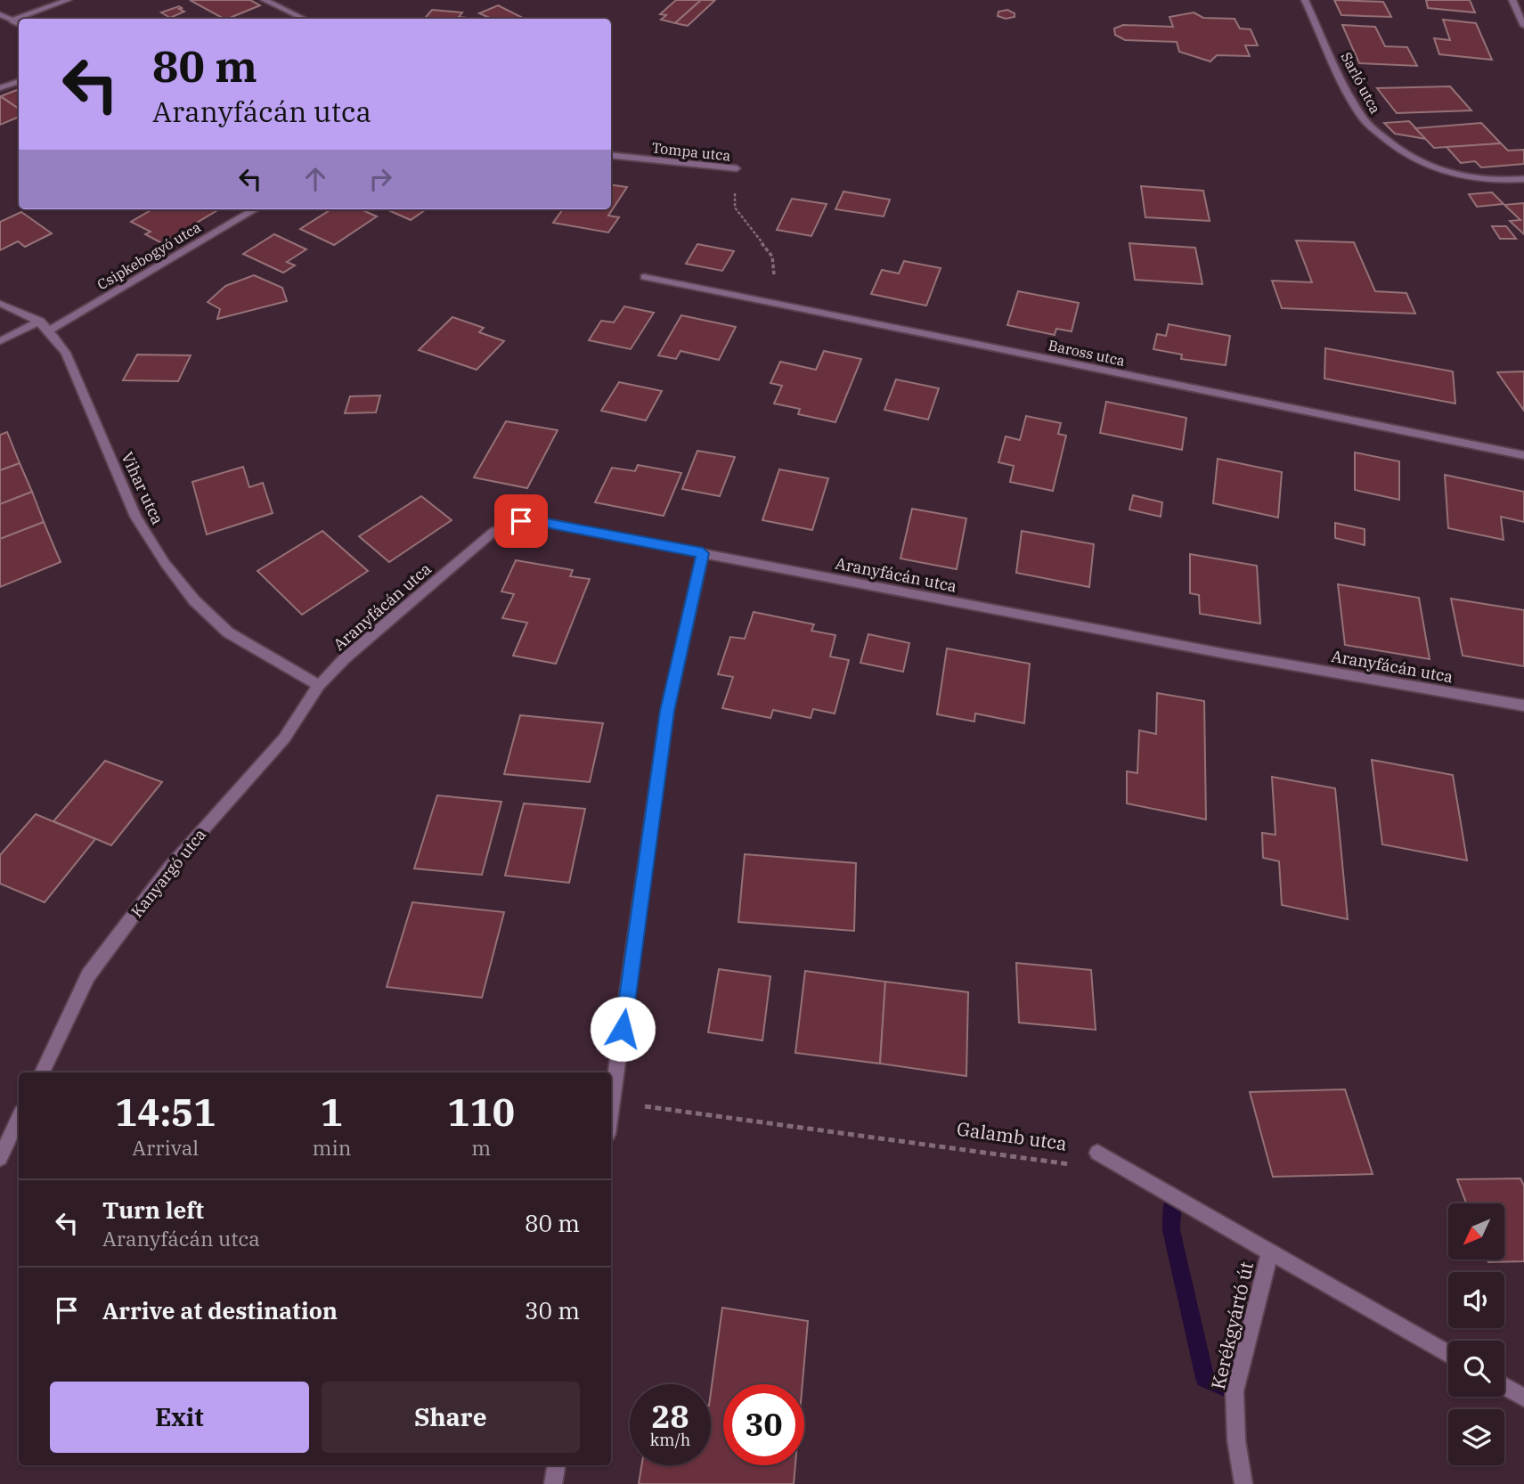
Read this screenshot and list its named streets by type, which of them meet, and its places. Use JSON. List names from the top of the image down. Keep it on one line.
{"streets":{"street":["Sarló utca","Tompa utca","Csipkebogyó utca","Baross utca","Vihar utca","Aranyfácán utca","Kanyargó utca","Kerékgyártó út"],"path":["Galamb utca"]},"crossings":[["Tompa utca","Baross utca"],["Csipkebogyó utca","Vihar utca"],["Vihar utca","Aranyfácán utca"],["Vihar utca","Kanyargó utca"],["Aranyfácán utca","Kanyargó utca"]],"north":"bottom left","page":{"turn":["80 m","Aranyfácán utca"],"eta":["14:51","Arrival","1","min","110","m"],"list":[{"name":"Turn left","note":"Aranyfácán utca","value":"80 m"},{"name":"Arrive at destination","value":"30 m"}],"buttons":["Exit","Share"],"speed":"28 km/h","limit":"30"}}
